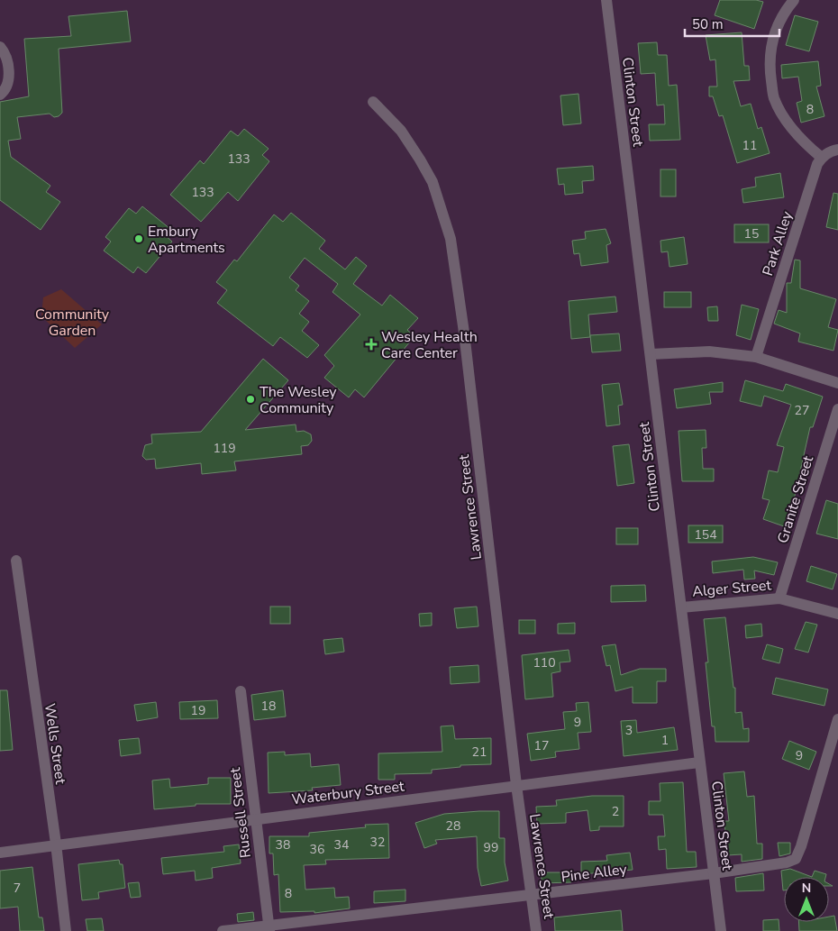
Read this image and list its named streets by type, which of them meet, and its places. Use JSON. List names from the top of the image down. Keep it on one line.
{"streets":{"street":["Clinton Street","Park Alley","Granite Street","Lawrence Street","Alger Street","Wells Street","Waterbury Street","Russell Street","Pine Alley"]},"crossings":[["Clinton Street","Alger Street"],["Clinton Street","Waterbury Street"],["Clinton Street","Pine Alley"],["Granite Street","Alger Street"],["Lawrence Street","Waterbury Street"],["Lawrence Street","Pine Alley"],["Wells Street","Waterbury Street"],["Waterbury Street","Russell Street"],["Russell Street","Pine Alley"]],"parks":["Community Garden"],"places":{"other":["Embury Apartments","The Wesley Community"],"health":["Wesley Health Care Center"]},"house_numbers":["8","11","133","133","15","27","119","154","110","18","19","9","3","1","17","21","9","2","28","32","38","34","99","36","7","8"],"scale_bar":"50 m","north":"top"}
